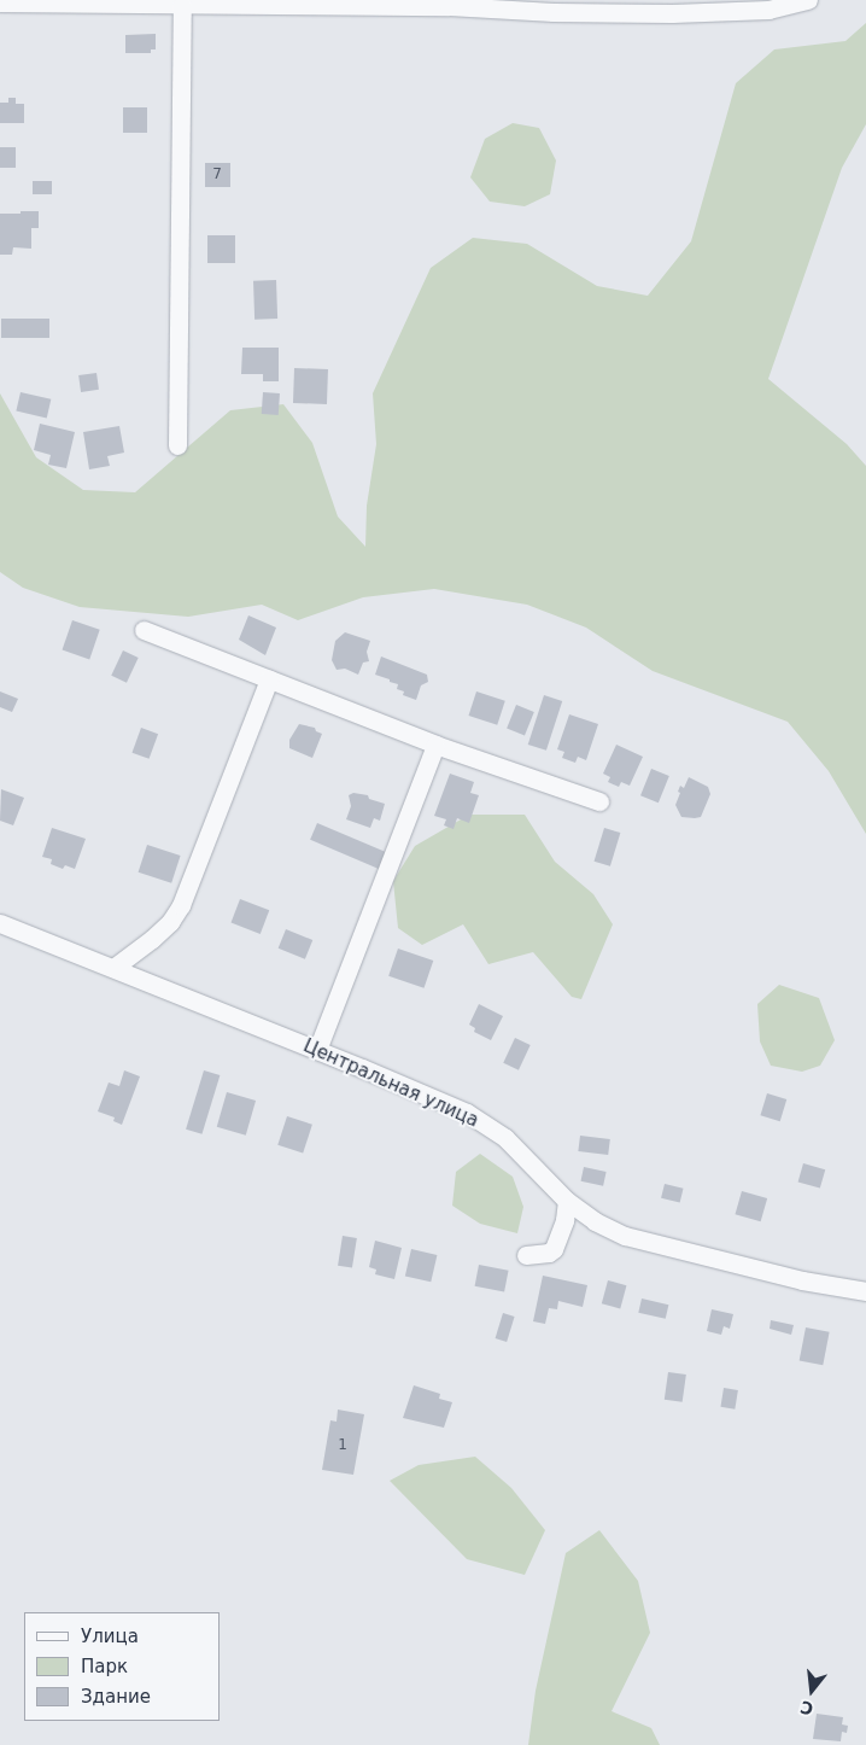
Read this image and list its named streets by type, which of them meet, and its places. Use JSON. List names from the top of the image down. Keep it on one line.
{"streets":{"street":["Центральная улица"]},"house_numbers":["7","1"],"legend":["Улица","Парк","Здание"],"north":"bottom"}
